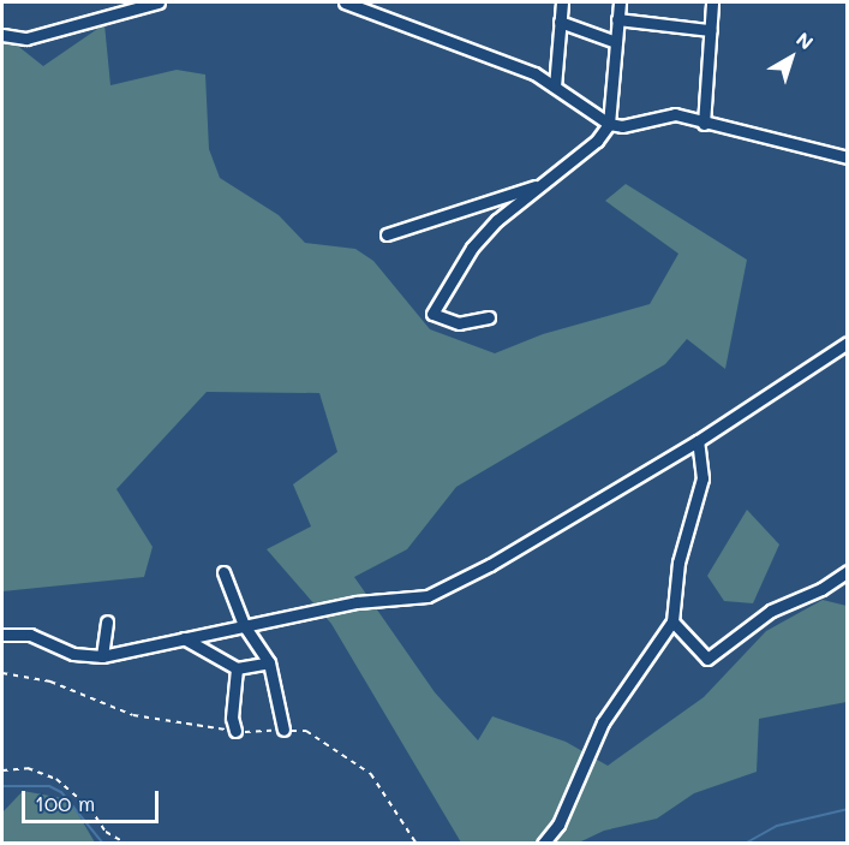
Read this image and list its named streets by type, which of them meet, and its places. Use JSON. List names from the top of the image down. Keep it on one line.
{"scale_bar":"100 m","north":"top right"}
